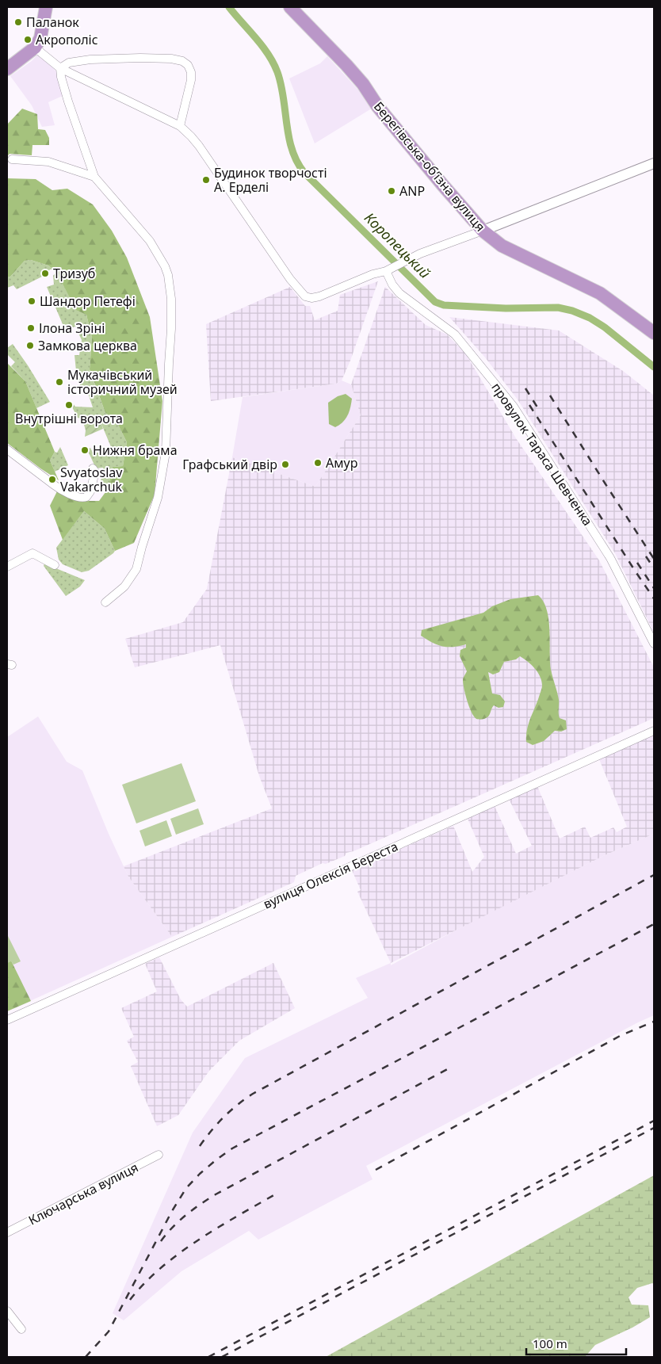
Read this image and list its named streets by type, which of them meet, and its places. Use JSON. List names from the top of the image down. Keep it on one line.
{"streets":{"highway":["Берегівська-обʼїзна вулиця"],"street":["провулок Тараса Шевченка","вулиця Олексія Береста","Ключарська вулиця"]},"water":["Коропецький"],"places":["Паланок","Акрополіс","Будинок творчості А. Ерделі","ANP","Тризуб","Шандор Петефі","Ілона Зріні","Замкова церква","Мукачівський історичний музей","Внутрішні ворота","Нижня брама","Амур","Графський двір","Svyatoslav Vakarchuk"],"scale_bar":"100 m"}
